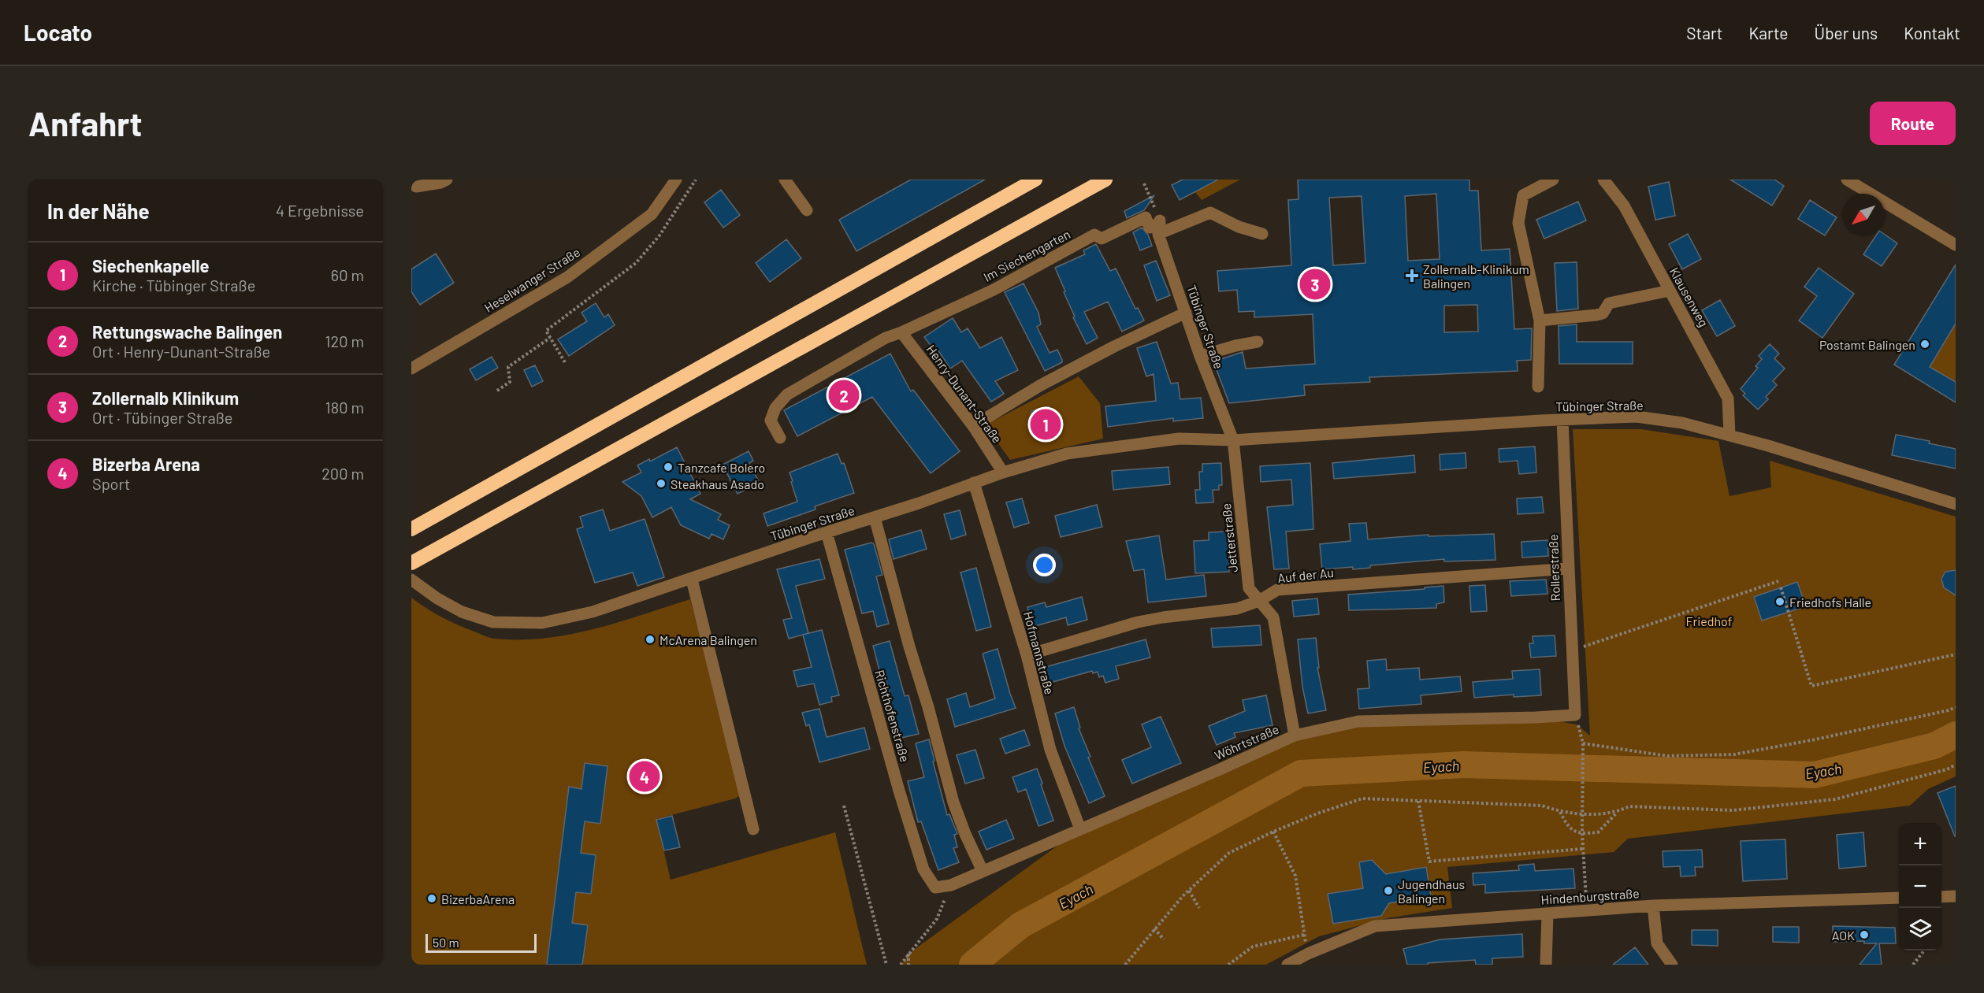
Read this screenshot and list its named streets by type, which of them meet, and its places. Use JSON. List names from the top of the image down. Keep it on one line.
{"streets":{"street":["Im Siechengarten","Heselwanger Straße","Klausenweg","Tübinger Straße","Henry-Dunant-Straße","Jetterstraße","Rollerstraße","Auf der Au","Hofmannstraße","Richthofenstraße","Wöhrtstraße","Hindenburgstraße"]},"crossings":[["Im Siechengarten","Tübinger Straße"],["Im Siechengarten","Henry-Dunant-Straße"],["Klausenweg","Tübinger Straße"],["Tübinger Straße","Henry-Dunant-Straße"],["Tübinger Straße","Jetterstraße"],["Tübinger Straße","Rollerstraße"],["Tübinger Straße","Hofmannstraße"],["Tübinger Straße","Richthofenstraße"],["Jetterstraße","Auf der Au"],["Jetterstraße","Wöhrtstraße"],["Rollerstraße","Auf der Au"],["Rollerstraße","Wöhrtstraße"],["Auf der Au","Hofmannstraße"],["Hofmannstraße","Wöhrtstraße"],["Richthofenstraße","Wöhrtstraße"]],"water":["Eyach"],"parks":["Friedhof"],"places":{"health":["Zollernalb-Klinikum Balingen"],"other":["Postamt Balingen","Tanzcafe Bolero","Steakhaus Asado","Friedhofs Halle","McArena Balingen","Jugendhaus Balingen","BizerbaArena","AOK"]},"scale_bar":"50 m","north":"bottom left","page":{"header":"Locato","nav":["Start","Karte","Über uns","Kontakt"],"buttons":"Route","title":"Anfahrt","heading":["In der Nähe","4 Ergebnisse"],"list":[{"mark":"1","name":"Siechenkapelle","note":"Kirche · Tübinger Straße","value":"60 m"},{"mark":"2","name":"Rettungswache Balingen","note":"Ort · Henry-Dunant-Straße","value":"120 m"},{"mark":"3","name":"Zollernalb Klinikum","note":"Ort · Tübinger Straße","value":"180 m"},{"mark":"4","name":"Bizerba Arena","note":"Sport","value":"200 m"}],"pins":["3","2","1","4"],"map_buttons":["+","−"],"scale":"50 m"}}
